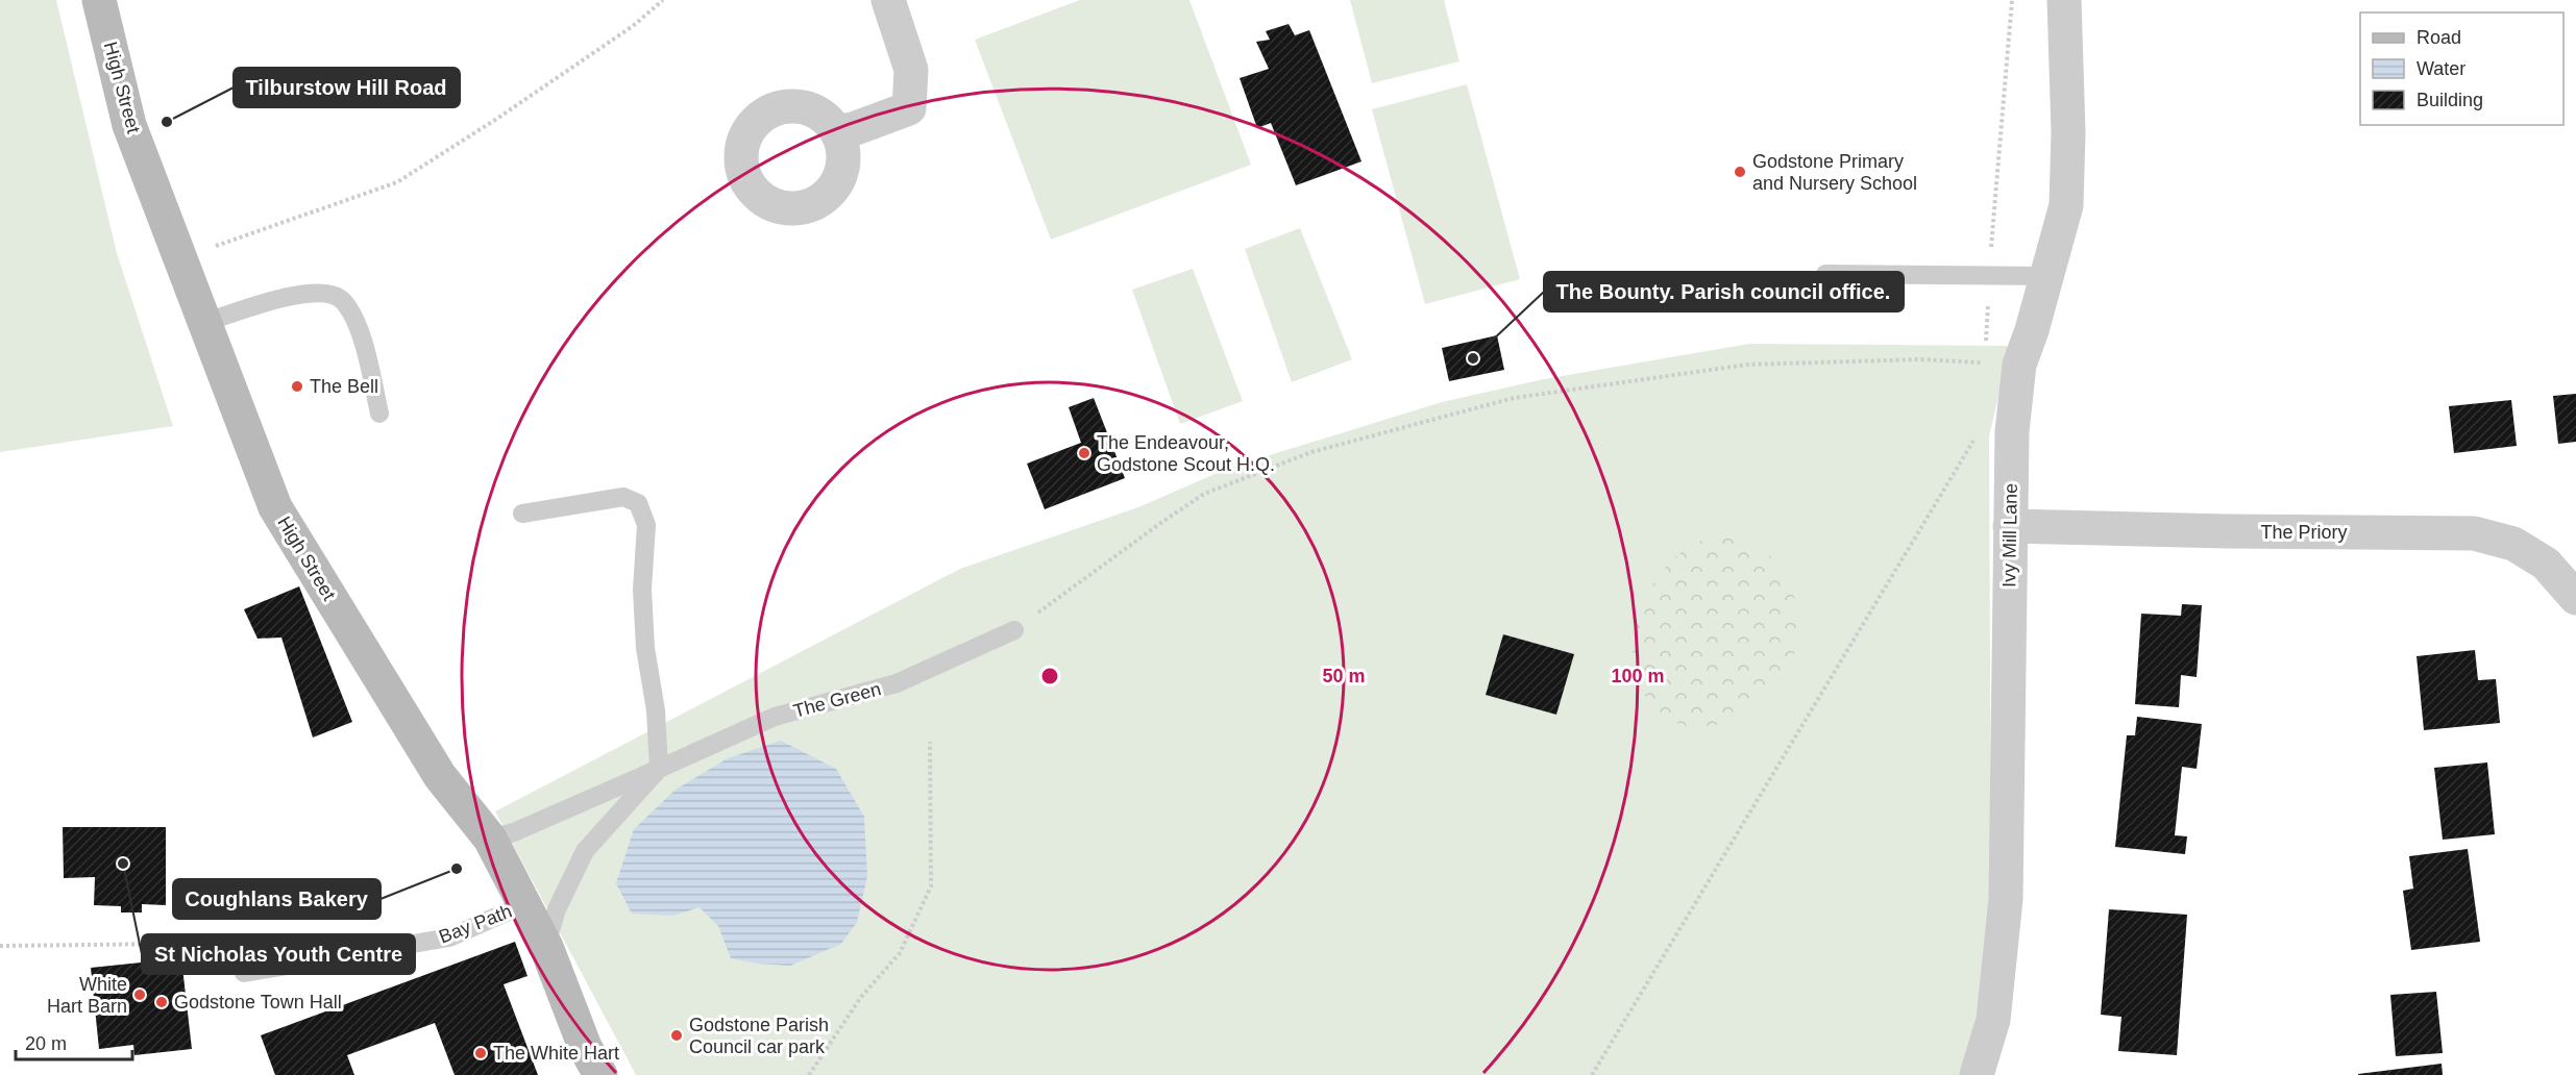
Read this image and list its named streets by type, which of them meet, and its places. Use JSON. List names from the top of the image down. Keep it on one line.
{"streets":{"main road":["High Street"],"street":["The Priory","Ivy Mill Lane"],"lane":["The Green","Bay Path"]},"crossings":[["High Street","The Green"],["High Street","Bay Path"],["The Priory","Ivy Mill Lane"]],"places":["Tilburstow Hill Road","Godstone Primary and Nursery School","The Bounty. Parish council office.","The Bell","The Endeavour, Godstone Scout H.Q.","St Nicholas Youth Centre","Coughlans Bakery","White Hart Barn","Godstone Town Hall","Godstone Parish Council car park","The White Hart"],"legend":["Road","Water","Building"],"scale_bar":"20 m","rings":["50 m","100 m"]}
